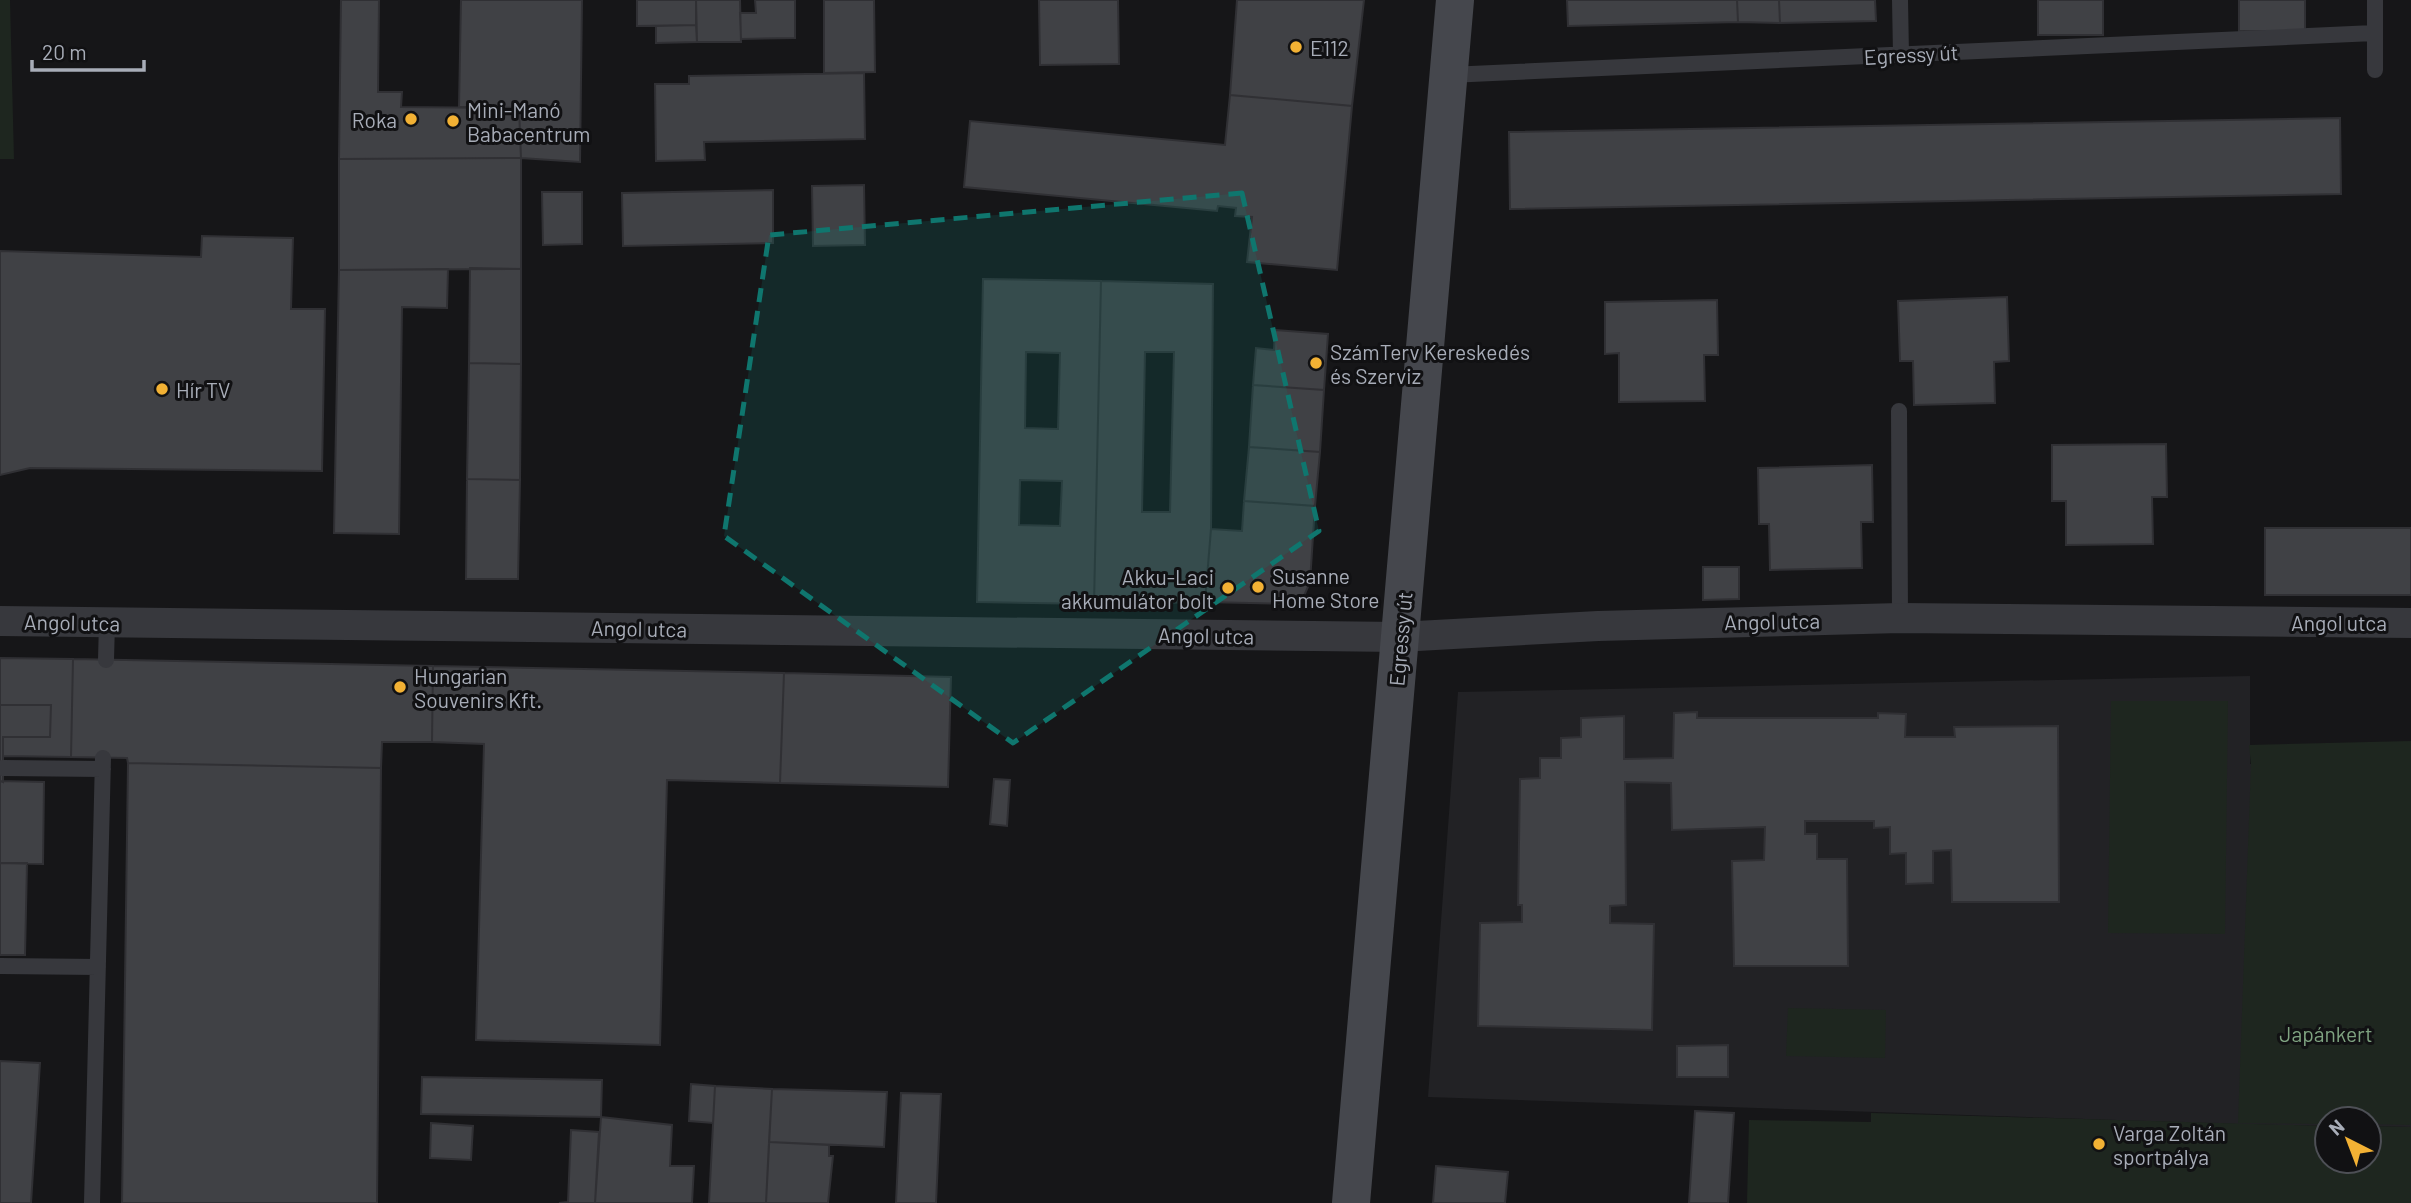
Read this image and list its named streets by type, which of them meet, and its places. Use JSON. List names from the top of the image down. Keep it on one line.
{"streets":{"street":["Egressy út","Angol utca"]},"crossings":[["Egressy út","Angol utca"]],"parks":["Japánkert"],"places":["E112","Roka","Mini-Manó Babacentrum","SzámTerv Kereskedés és Szerviz","Hír TV","Susanne Home Store","Akku-Laci akkumulátor bolt","Hungarian Souvenirs Kft.","Varga Zoltán sportpálya"],"scale_bar":"20 m","north":"top left"}
